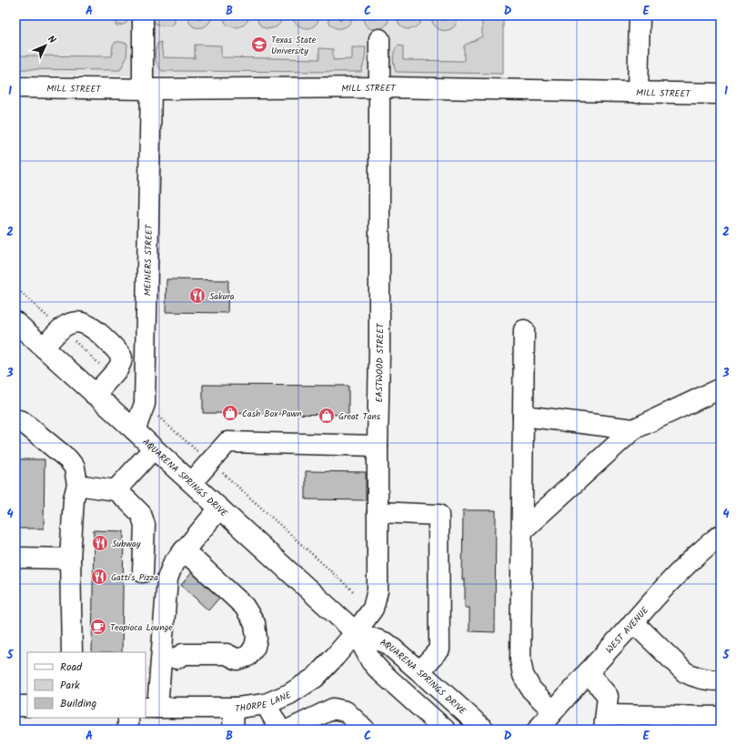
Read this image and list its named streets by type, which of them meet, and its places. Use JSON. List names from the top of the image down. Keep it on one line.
{"streets":{"street":["MILL STREET","MEINERS STREET","EASTWOOD STREET","AQUARENA SPRINGS DRIVE","WEST AVENUE","THORPE LANE"]},"crossings":[["MILL STREET","MEINERS STREET"],["MILL STREET","EASTWOOD STREET"],["MEINERS STREET","AQUARENA SPRINGS DRIVE"],["EASTWOOD STREET","AQUARENA SPRINGS DRIVE"],["EASTWOOD STREET","THORPE LANE"],["AQUARENA SPRINGS DRIVE","THORPE LANE"]],"places":{"school or university":["Texas State University"],"restaurant":["Sakura","Subway","Gatti's Pizza"],"shop":["Cash Box Pawn","Great Tans"],"cafe":["Teapioca Lounge"]},"legend":["Road","Park","Building"],"north":"top right","grid":{"columns":["A","B","C","D","E"],"rows":["1","2","3","4","5"]}}
